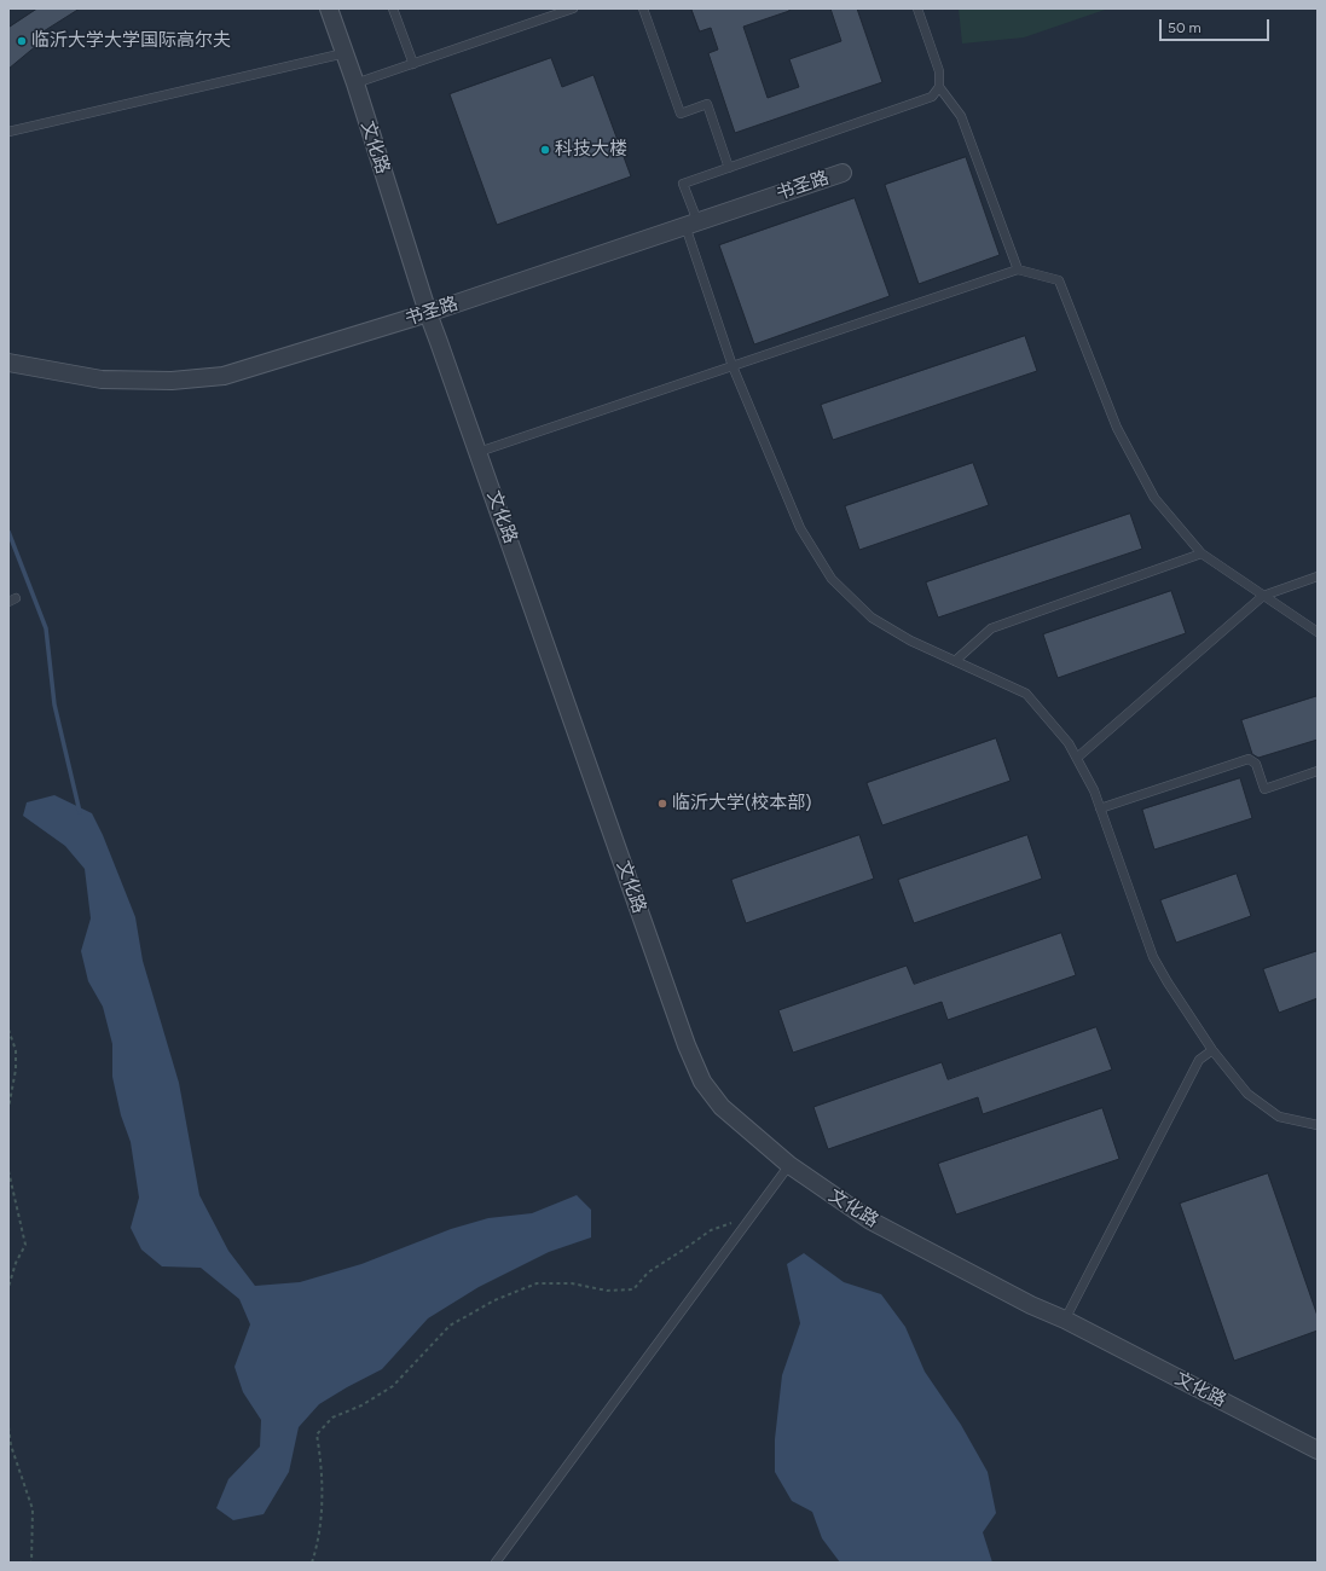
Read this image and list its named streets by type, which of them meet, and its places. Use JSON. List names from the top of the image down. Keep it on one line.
{"streets":{"street":["文化路","书圣路"]},"crossings":[["文化路","书圣路"]],"places":["临沂大学大学国际高尔夫","科技大楼","临沂大学(校本部)"],"scale_bar":"50 m"}
